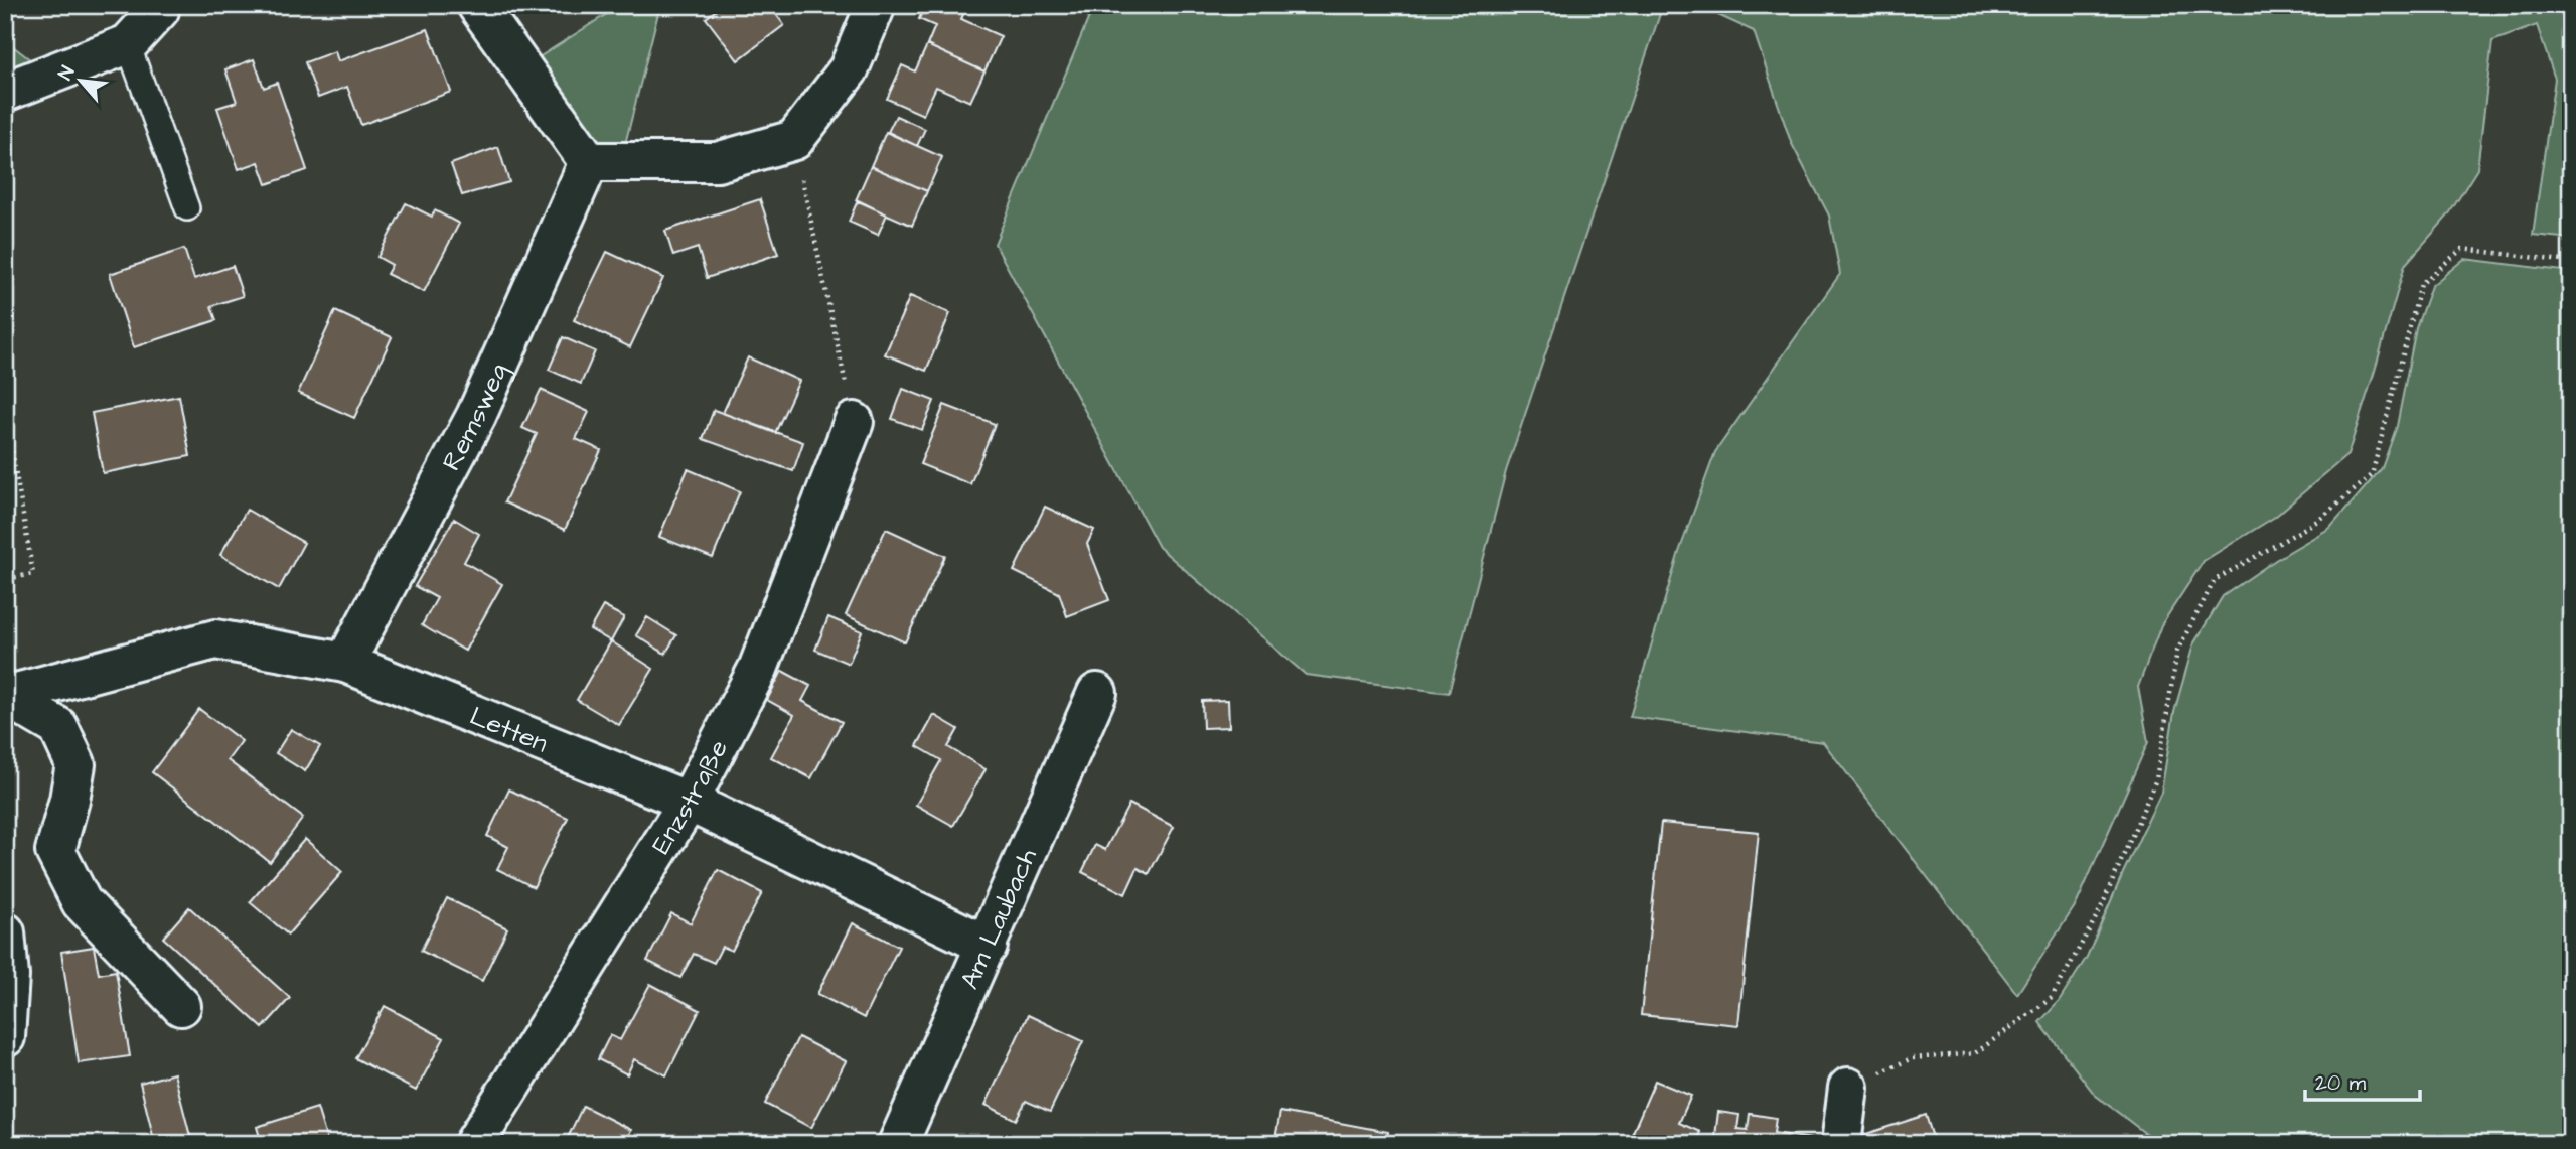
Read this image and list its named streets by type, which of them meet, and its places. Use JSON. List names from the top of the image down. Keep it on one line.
{"streets":{"street":["Remsweg","Letten","Enzstraße","Am Laubach"]},"crossings":[["Remsweg","Letten"],["Letten","Enzstraße"],["Letten","Am Laubach"]],"scale_bar":"20 m","north":"top left"}
